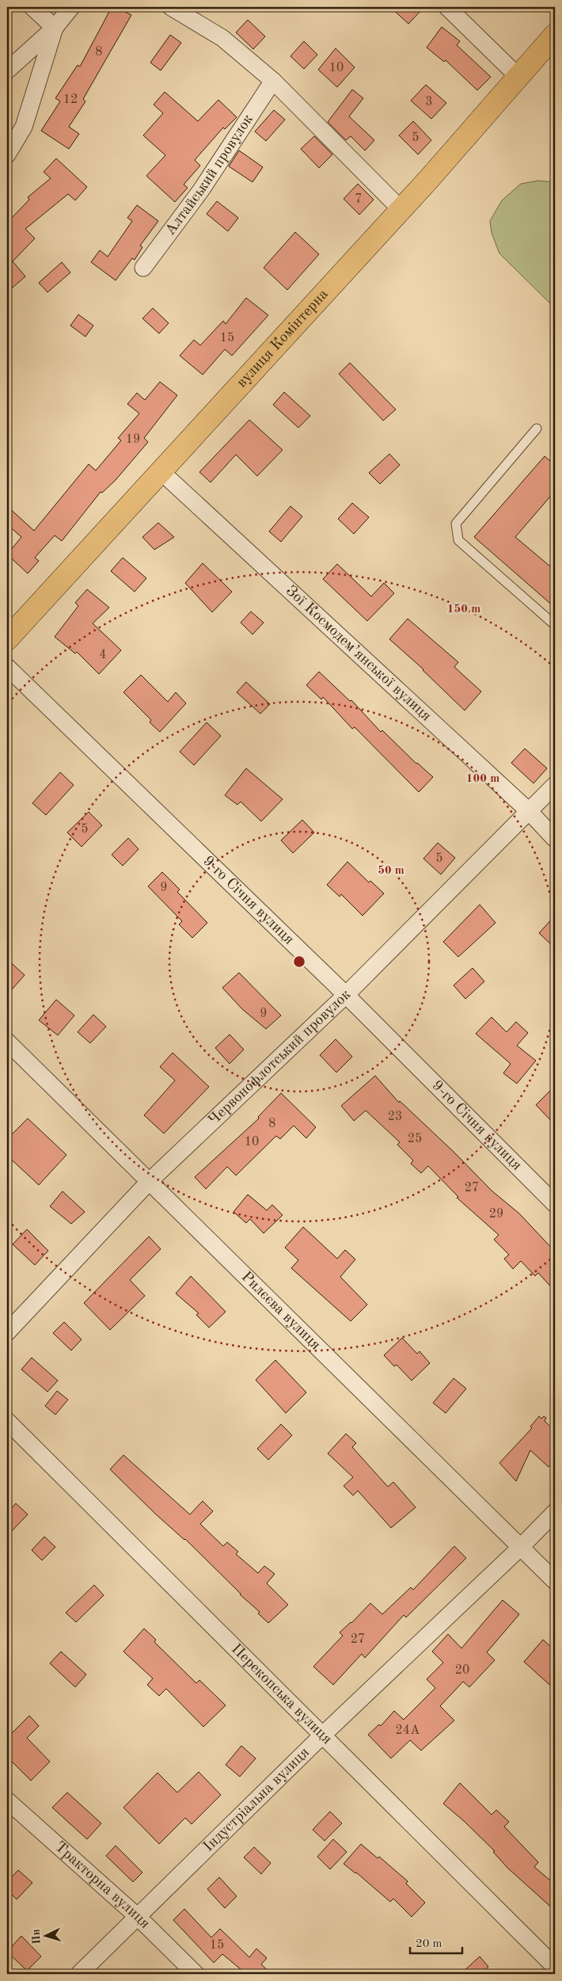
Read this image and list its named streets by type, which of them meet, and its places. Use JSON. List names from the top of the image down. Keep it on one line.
{"streets":{"main road":["вулиця Комінтерна"],"street":["Алтайський провулок","Зої Космодем’янської вулиця","9-го Січня вулиця","Червонофлотський провулок","Рилєєва вулиця","Перекопська вулиця","Індустріальна вулиця","Тракторна вулиця"]},"crossings":[["вулиця Комінтерна","Зої Космодем’янської вулиця"],["Зої Космодем’янської вулиця","Червонофлотський провулок"],["9-го Січня вулиця","Червонофлотський провулок"],["Червонофлотський провулок","Рилєєва вулиця"],["Рилєєва вулиця","Індустріальна вулиця"],["Перекопська вулиця","Індустріальна вулиця"],["Індустріальна вулиця","Тракторна вулиця"]],"house_numbers":["8","10","12","3","5","7","15","19","4","5","5","9","9","23","8","25","10","27","29","27","20","24А","15"],"scale_bar":"20 m","north":"left","rings":["150 m","100 m","50 m"]}
